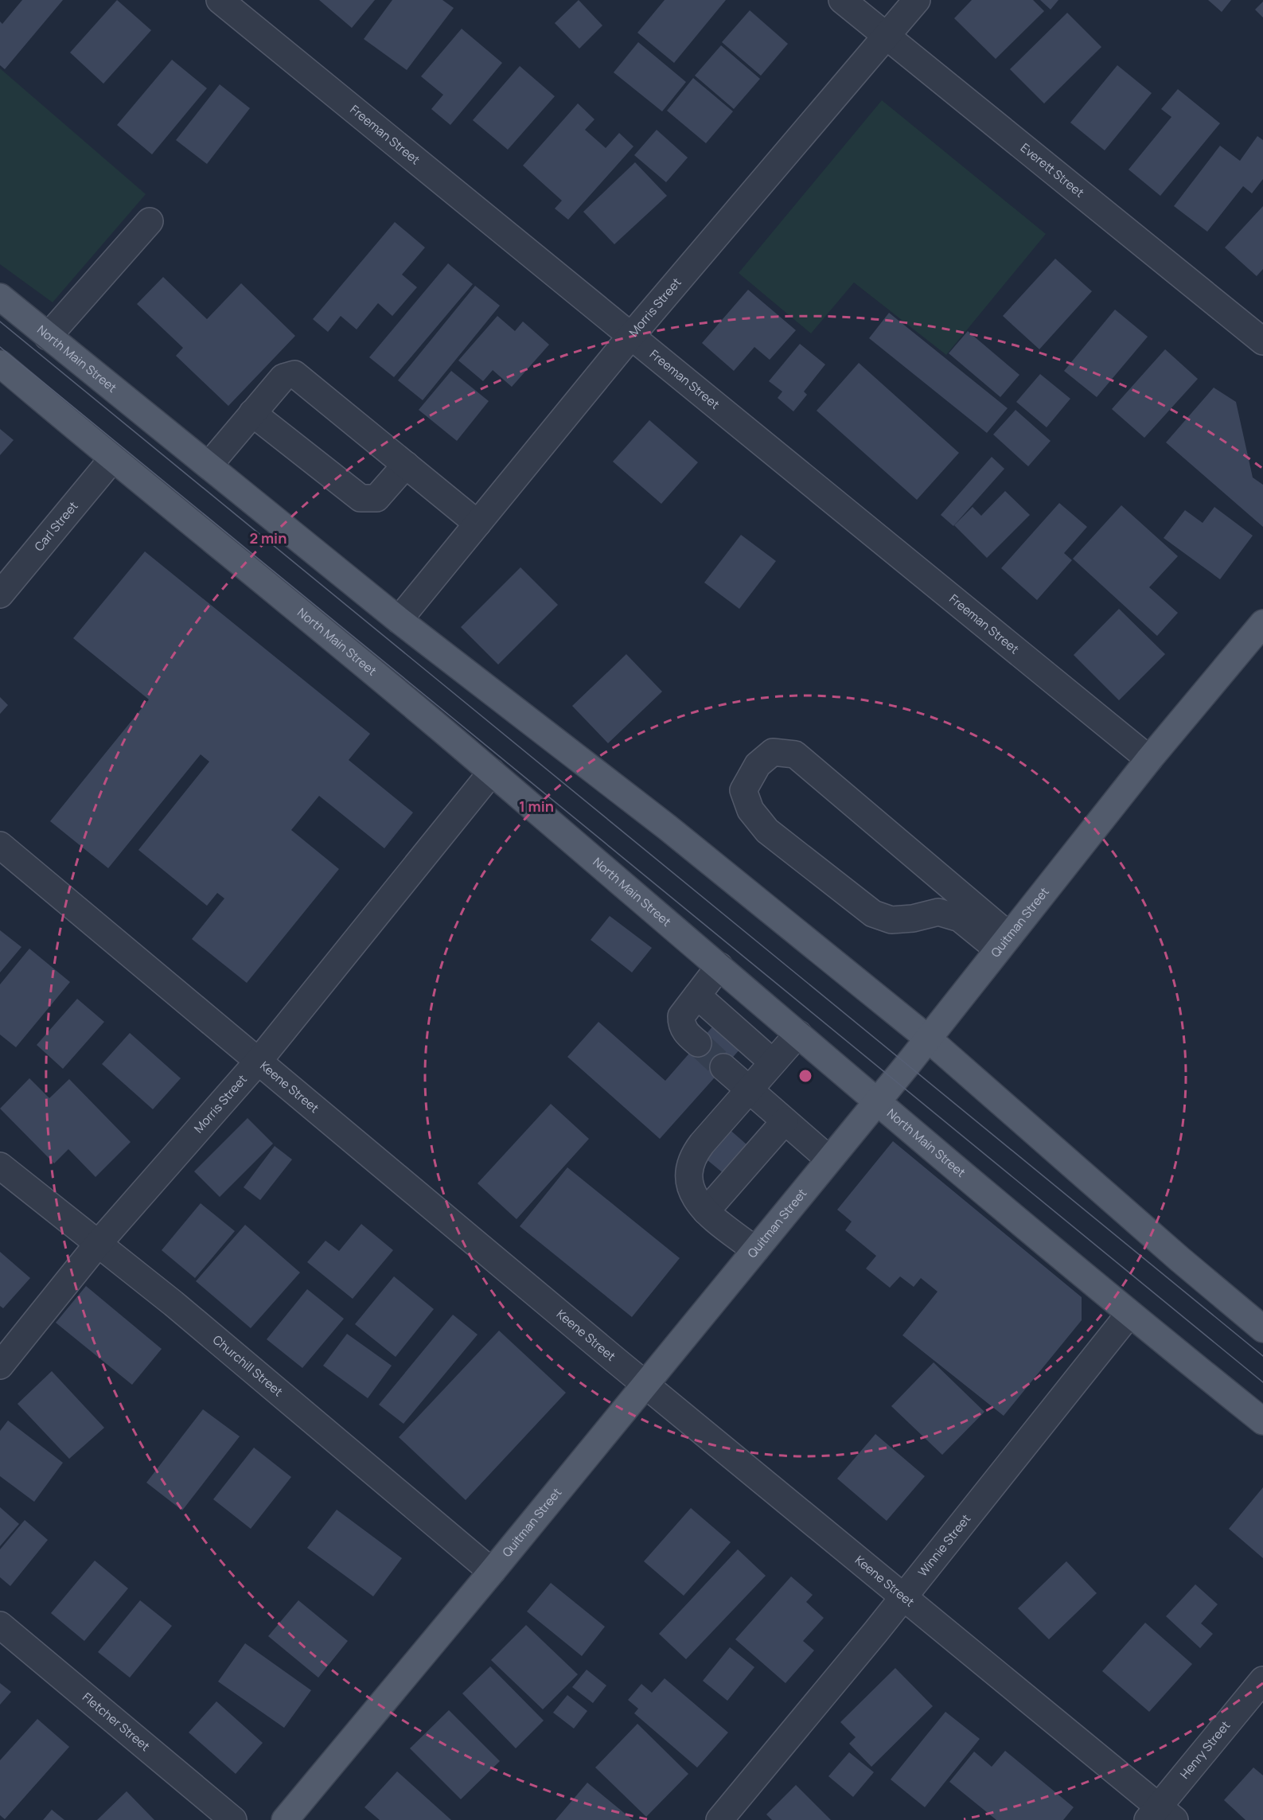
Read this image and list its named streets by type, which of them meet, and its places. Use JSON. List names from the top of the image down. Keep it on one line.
{"streets":{"main road":["North Main Street","Quitman Street"],"street":["Freeman Street","Everett Street","Morris Street","Carl Street","Keene Street","Churchill Street","Winnie Street","Fletcher Street","Henry Street"]},"crossings":[["Freeman Street","Morris Street"],["Freeman Street","Quitman Street"],["Everett Street","Morris Street"],["Morris Street","North Main Street"],["Morris Street","Keene Street"],["Morris Street","Churchill Street"],["North Main Street","Carl Street"],["North Main Street","Quitman Street"],["North Main Street","Winnie Street"],["Quitman Street","Keene Street"],["Quitman Street","Churchill Street"],["Keene Street","Winnie Street"],["Keene Street","Henry Street"]],"rings":["2 min","1 min"]}
